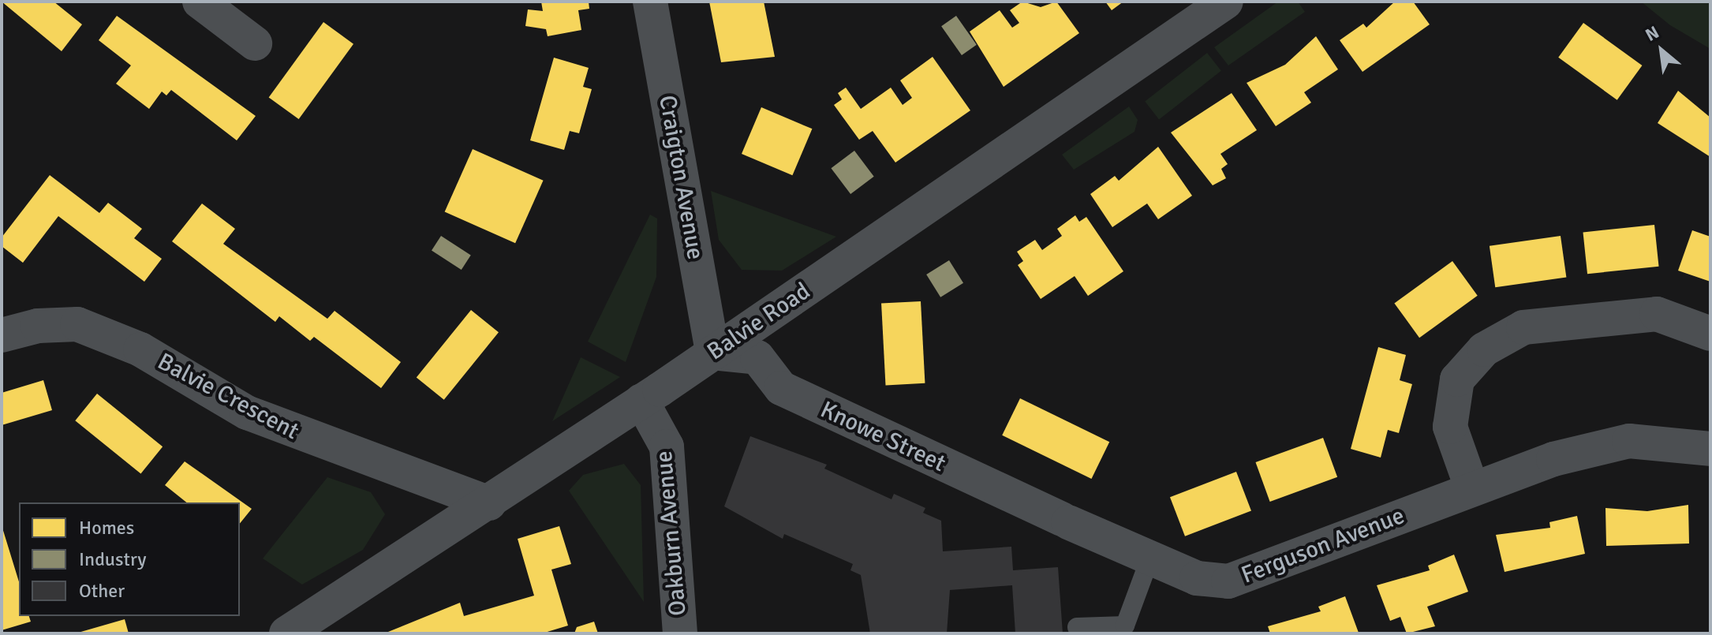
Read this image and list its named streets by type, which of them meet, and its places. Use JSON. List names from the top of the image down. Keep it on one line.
{"streets":{"street":["Craigton Avenue","Balvie Road","Balvie Crescent","Knowe Street","Oakburn Avenue","Ferguson Avenue"]},"crossings":[["Craigton Avenue","Balvie Road"],["Craigton Avenue","Knowe Street"],["Balvie Road","Balvie Crescent"],["Balvie Road","Knowe Street"],["Balvie Road","Oakburn Avenue"],["Knowe Street","Ferguson Avenue"]],"legend":["Homes","Industry","Other"],"north":"top left"}
